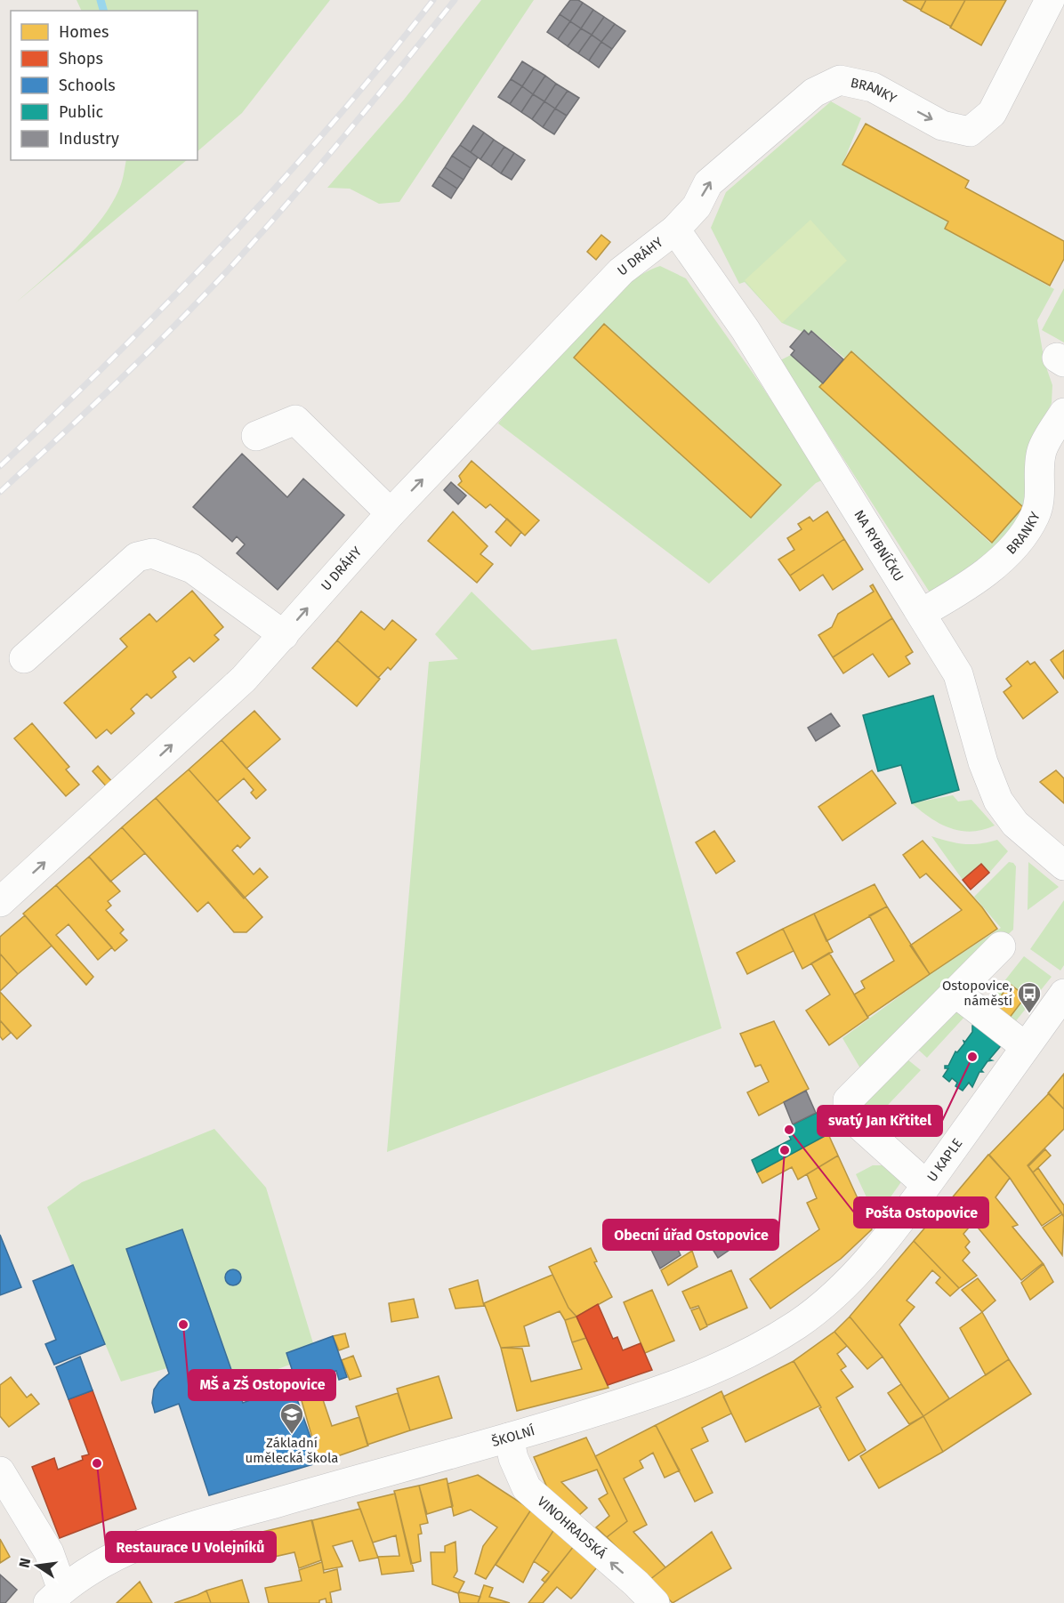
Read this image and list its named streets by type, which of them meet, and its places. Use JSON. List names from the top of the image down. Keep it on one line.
{"streets":{"street":["BRANKY","U DRÁHY","NA RYBNÍČKU","U KAPLE","ŠKOLNÍ","VINOHRADSKÁ"]},"crossings":[["BRANKY","U DRÁHY"],["BRANKY","NA RYBNÍČKU"],["U DRÁHY","NA RYBNÍČKU"],["U KAPLE","ŠKOLNÍ"],["ŠKOLNÍ","VINOHRADSKÁ"]],"one_way":["BRANKY","U DRÁHY","VINOHRADSKÁ"],"places":{"bus stop":["Ostopovice, náměstí"],"other":["svatý Jan Křtitel","Pošta Ostopovice","Obecní úřad Ostopovice","MŠ a ZŠ Ostopovice","Restaurace U Volejníků"],"school or university":["Základní umělecká škola"]},"legend":["Homes","Shops","Schools","Public","Industry"],"north":"left"}
